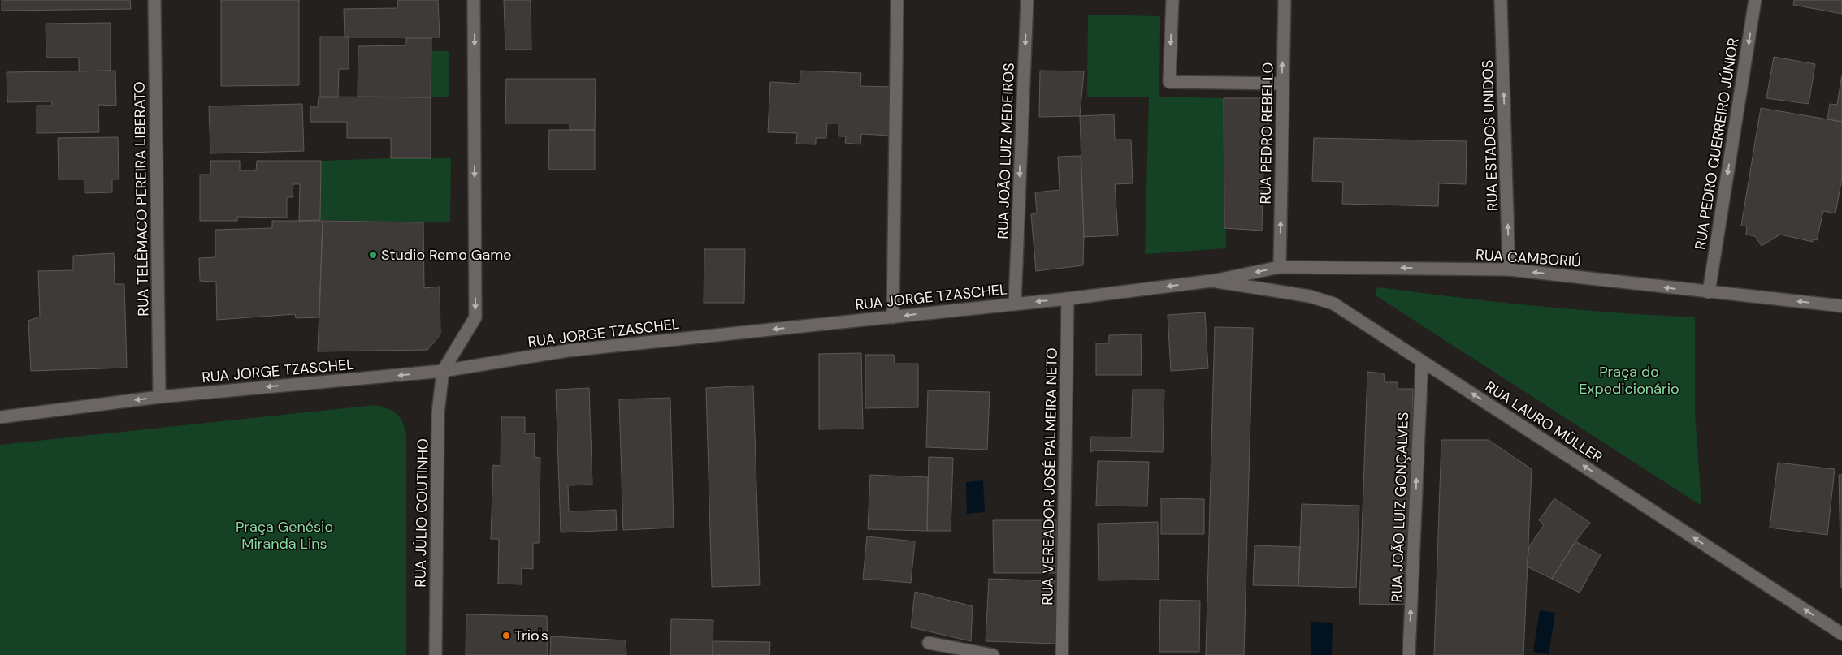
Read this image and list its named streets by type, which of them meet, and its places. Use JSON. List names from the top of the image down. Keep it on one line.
{"streets":{"street":["RUA PEDRO REBELLO","RUA ESTADOS UNIDOS","RUA PEDRO GUERREIRO JÚNIOR","RUA JOÃO LUIZ MEDEIROS","RUA TELÊMACO PEREIRA LIBERATO","RUA CAMBORIÚ","RUA JORGE TZASCHEL","RUA LAURO MÜLLER","RUA VEREADOR JOSÉ PALMEIRA NETO","RUA JOÃO LUIZ GONÇALVES","RUA JÚLIO COUTINHO"]},"crossings":[["RUA PEDRO REBELLO","RUA CAMBORIÚ"],["RUA ESTADOS UNIDOS","RUA CAMBORIÚ"],["RUA PEDRO GUERREIRO JÚNIOR","RUA CAMBORIÚ"],["RUA JOÃO LUIZ MEDEIROS","RUA JORGE TZASCHEL"],["RUA TELÊMACO PEREIRA LIBERATO","RUA JORGE TZASCHEL"],["RUA CAMBORIÚ","RUA JORGE TZASCHEL"],["RUA CAMBORIÚ","RUA LAURO MÜLLER"],["RUA JORGE TZASCHEL","RUA LAURO MÜLLER"],["RUA JORGE TZASCHEL","RUA VEREADOR JOSÉ PALMEIRA NETO"],["RUA JORGE TZASCHEL","RUA JÚLIO COUTINHO"],["RUA LAURO MÜLLER","RUA JOÃO LUIZ GONÇALVES"]],"one_way":["RUA PEDRO REBELLO","RUA ESTADOS UNIDOS","RUA PEDRO GUERREIRO JÚNIOR","RUA JOÃO LUIZ MEDEIROS","RUA CAMBORIÚ","RUA JORGE TZASCHEL","RUA LAURO MÜLLER","RUA JOÃO LUIZ GONÇALVES"],"parks":["Praça do Expedicionário","Praça Genésio Miranda Lins"],"places":["Studio Remo Game","Trio's"]}
